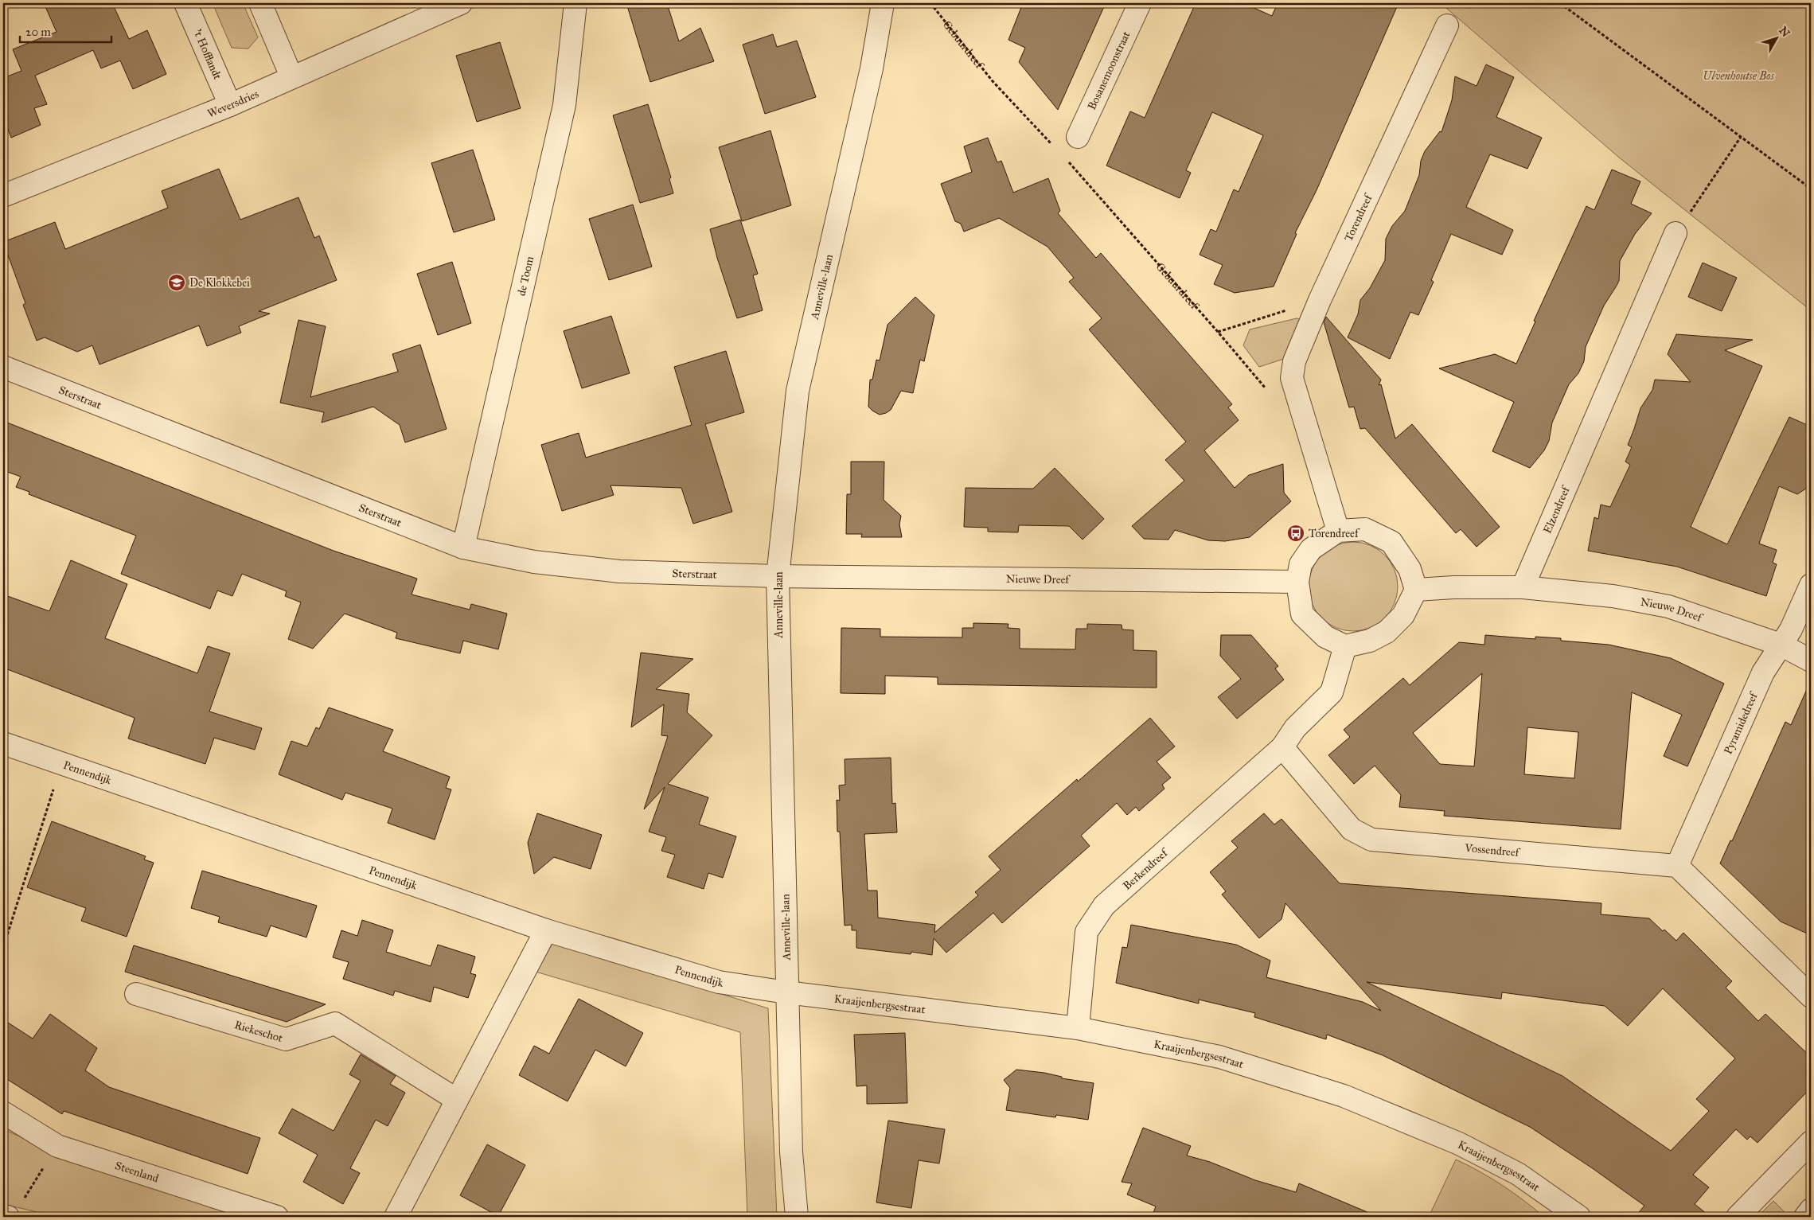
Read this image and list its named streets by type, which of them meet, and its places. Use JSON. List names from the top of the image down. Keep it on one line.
{"streets":{"street":["'t Hofflandt","Bosanemoonstraat","Weversdries","Torendreef","de Toom","Anneville-laan","Sterstraat","Elzendreef","Nieuwe Dreef","Pyramidedreef","Pennendijk","Vossendreef","Berkendreef","Kraaijenbergsestraat","Riekeschot","Steenland"],"path":["Gebuurdreef"]},"crossings":[["'t Hofflandt","Weversdries"],["Torendreef","Nieuwe Dreef"],["de Toom","Sterstraat"],["Anneville-laan","Sterstraat"],["Anneville-laan","Nieuwe Dreef"],["Anneville-laan","Pennendijk"],["Anneville-laan","Kraaijenbergsestraat"],["Sterstraat","Nieuwe Dreef"],["Elzendreef","Nieuwe Dreef"],["Nieuwe Dreef","Pyramidedreef"],["Pyramidedreef","Vossendreef"],["Pennendijk","Kraaijenbergsestraat"],["Vossendreef","Berkendreef"],["Berkendreef","Kraaijenbergsestraat"]],"parks":["Ulvenhoutse Bos"],"places":{"school or university":["De Klokkebei"],"bus stop":["Torendreef"]},"scale_bar":"20 m","north":"top right"}
